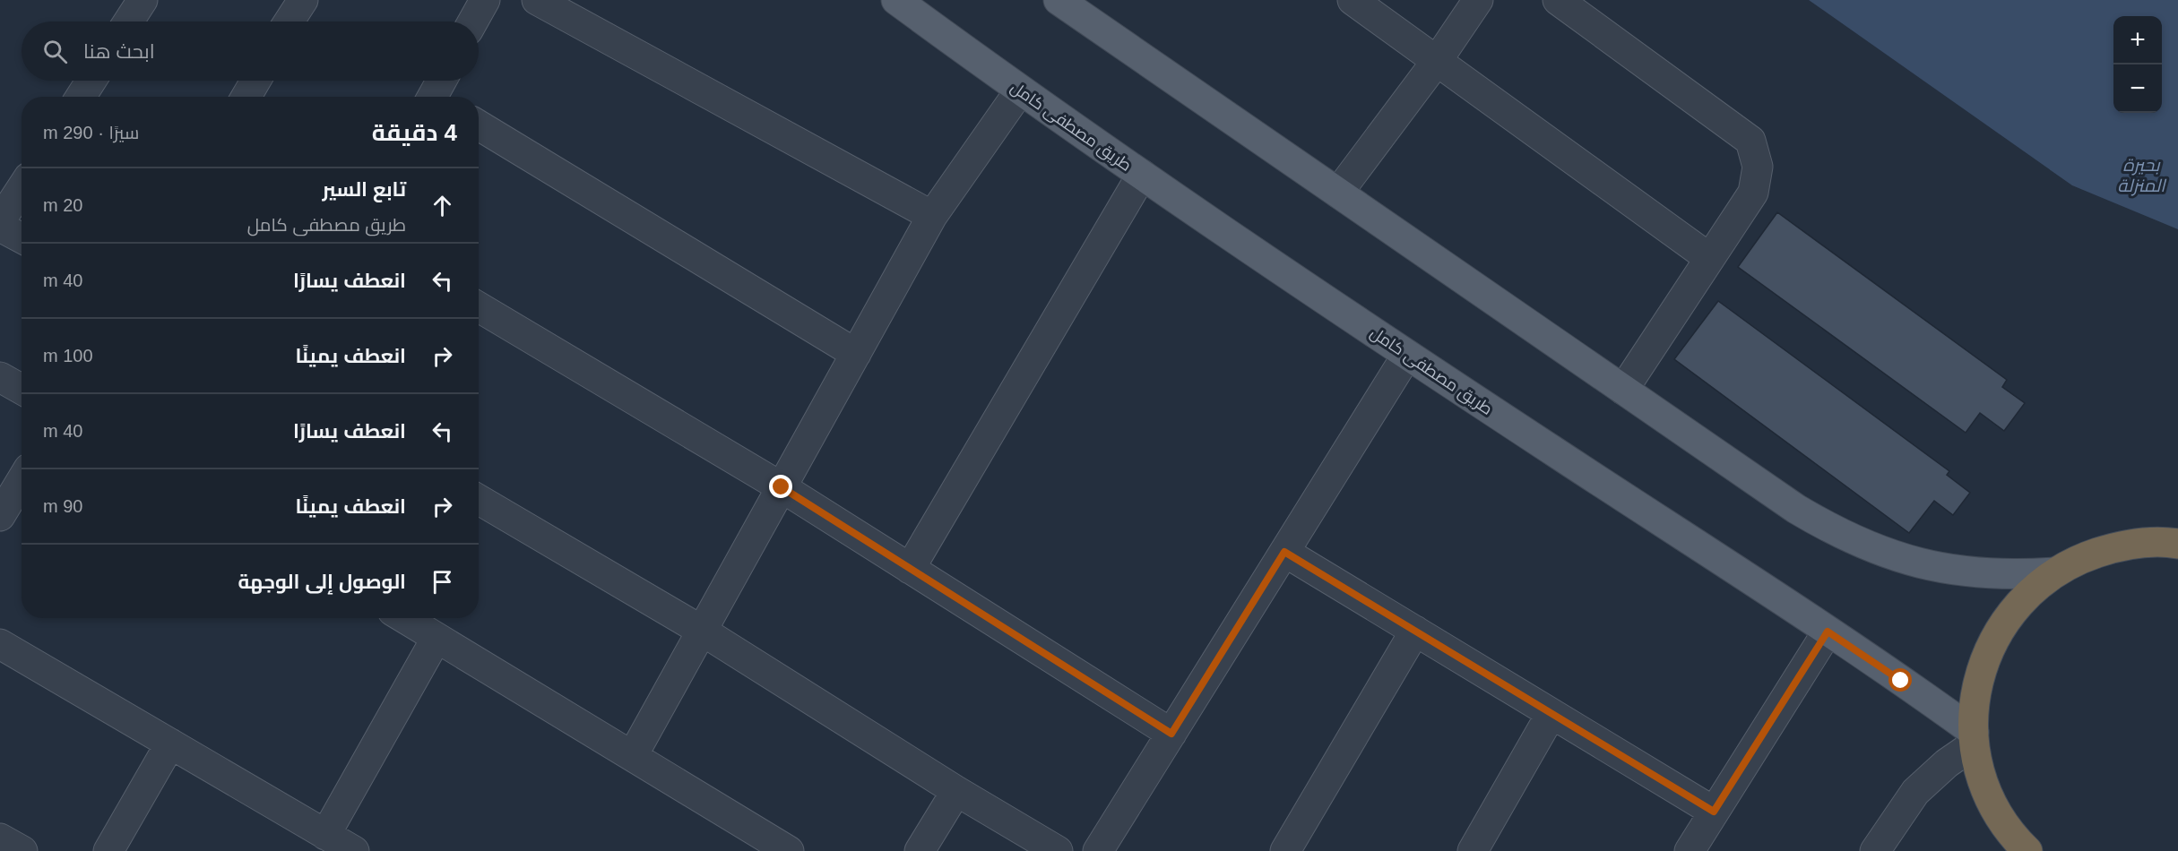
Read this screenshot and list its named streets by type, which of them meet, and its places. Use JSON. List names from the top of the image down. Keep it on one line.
{"streets":{"main road":["طريق مصطفى كامل"]},"water":["بحيرة المنزلة"],"page":{"map_buttons":["+","−"],"search":"ابحث هنا","heading":["4 دقيقة","سيرًا · 290 m"],"list":[["تابع السير","طريق مصطفى كامل","20 m"],["انعطف يسارًا","40 m"],["انعطف يمينًا","100 m"],["انعطف يسارًا","40 m"],["انعطف يمينًا","90 m"],"الوصول إلى الوجهة"]}}
